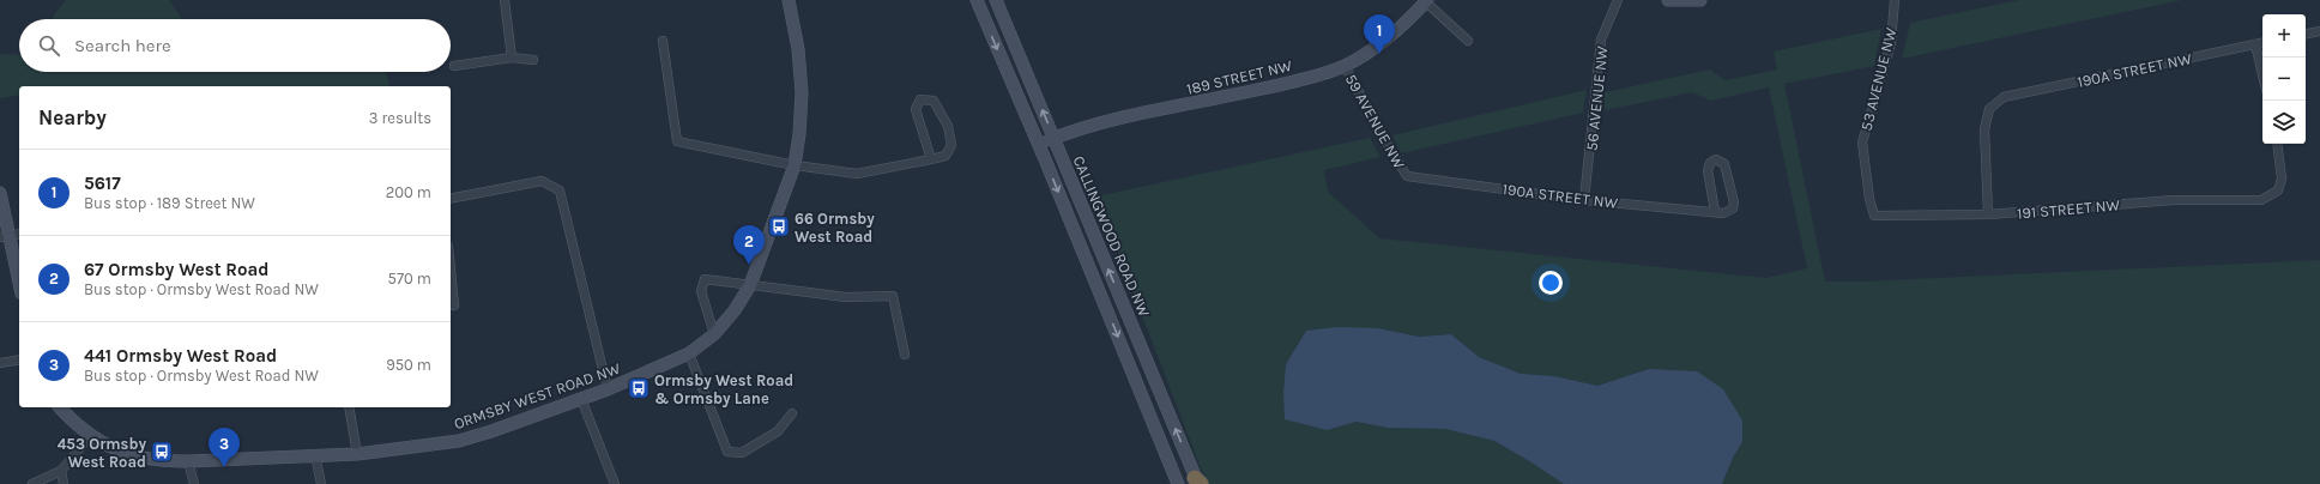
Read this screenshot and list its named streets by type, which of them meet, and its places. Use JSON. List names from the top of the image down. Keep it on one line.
{"streets":{"street":["190A STREET NW","189 STREET NW","53 AVENUE NW","56 AVENUE NW","59 AVENUE NW","191 STREET NW","CALLINGWOOD ROAD NW","ORMSBY WEST ROAD NW"]},"crossings":[["190A STREET NW","56 AVENUE NW"],["190A STREET NW","59 AVENUE NW"],["190A STREET NW","191 STREET NW"],["189 STREET NW","59 AVENUE NW"],["189 STREET NW","CALLINGWOOD ROAD NW"],["53 AVENUE NW","191 STREET NW"]],"places":{"bus stop":["66 Ormsby West Road","Ormsby West Road & Ormsby Lane","453 Ormsby West Road"]},"page":{"map_buttons":["+","−"],"pins":["1","2","3"],"search":"Search here","heading":["Nearby","3 results"],"list":[{"mark":"1","name":"5617","note":"Bus stop · 189 Street NW","value":"200 m"},{"mark":"2","name":"67 Ormsby West Road","note":"Bus stop · Ormsby West Road NW","value":"570 m"},{"mark":"3","name":"441 Ormsby West Road","note":"Bus stop · Ormsby West Road NW","value":"950 m"}]}}
